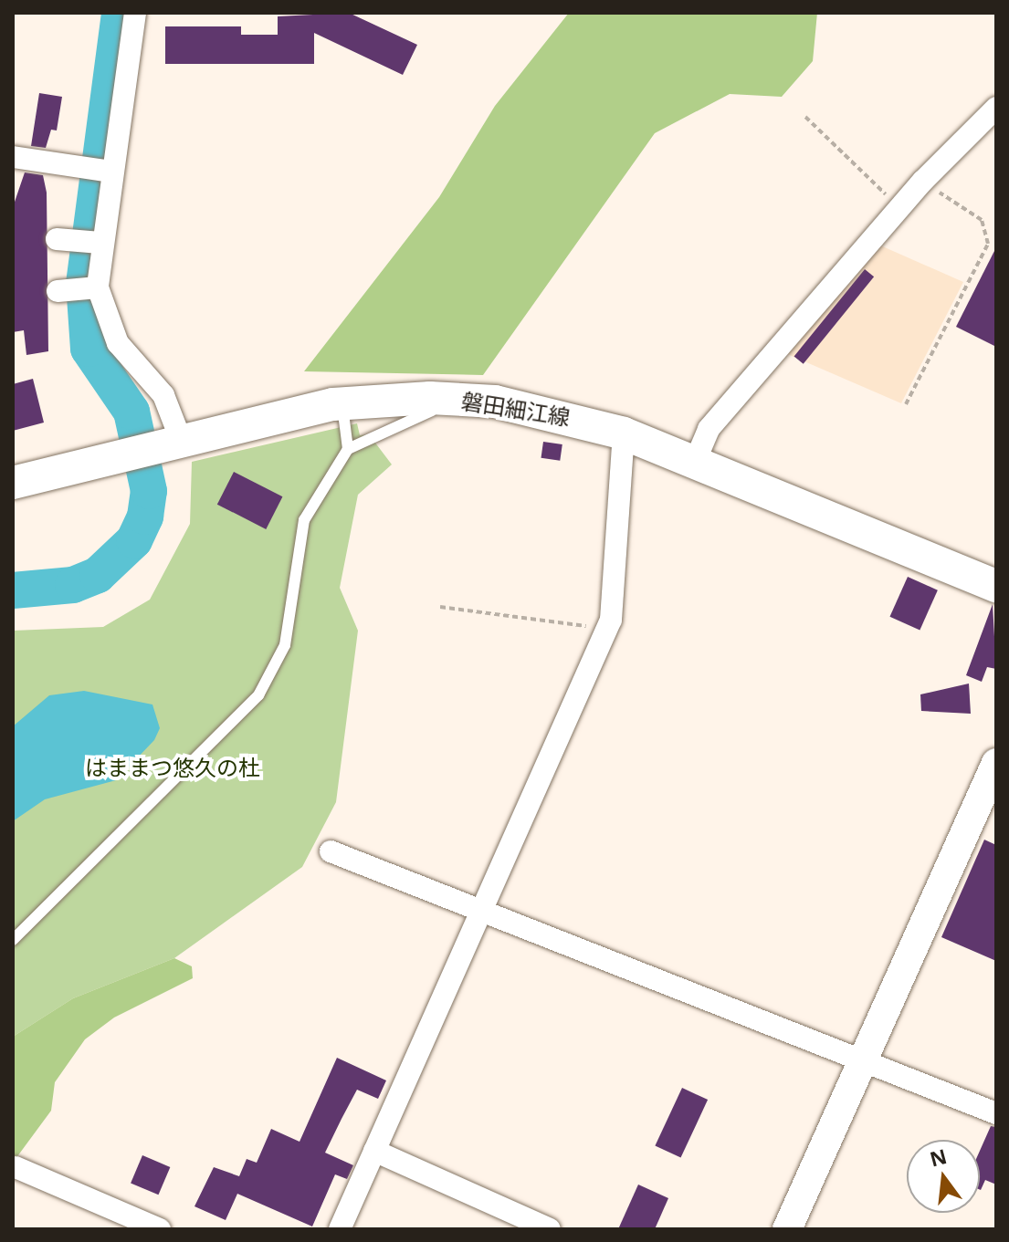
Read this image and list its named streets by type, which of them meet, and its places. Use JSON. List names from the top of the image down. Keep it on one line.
{"streets":{"main road":["磐田細江線"]},"parks":["はままつ悠久の杜"],"north":"top"}
